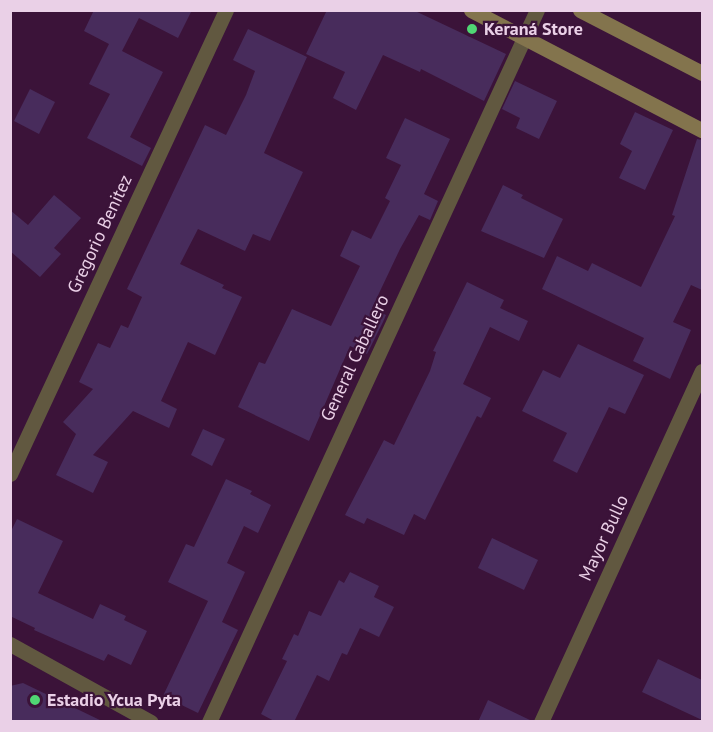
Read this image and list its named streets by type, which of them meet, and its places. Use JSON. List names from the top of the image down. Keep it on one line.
{"streets":{"street":["Gregorio Benitez","General Caballero","Mayor Bullo"]},"places":["Keraná Store","Estadio Ycua Pyta"]}
